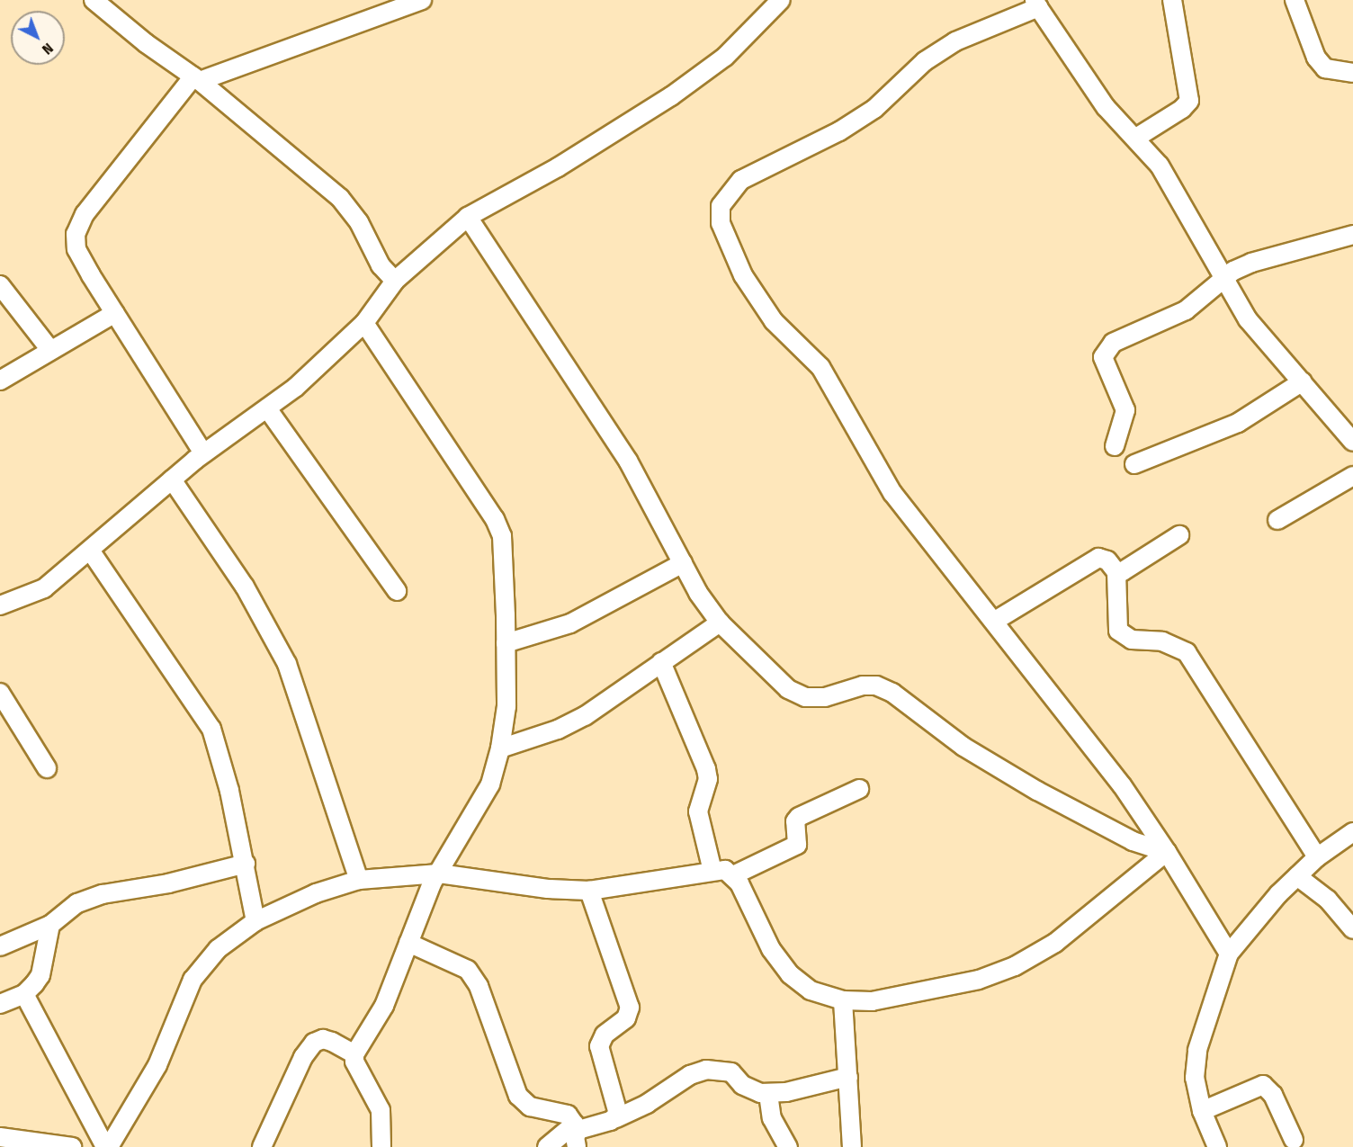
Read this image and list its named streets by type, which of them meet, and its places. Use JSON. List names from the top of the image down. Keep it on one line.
{"north":"bottom right"}
